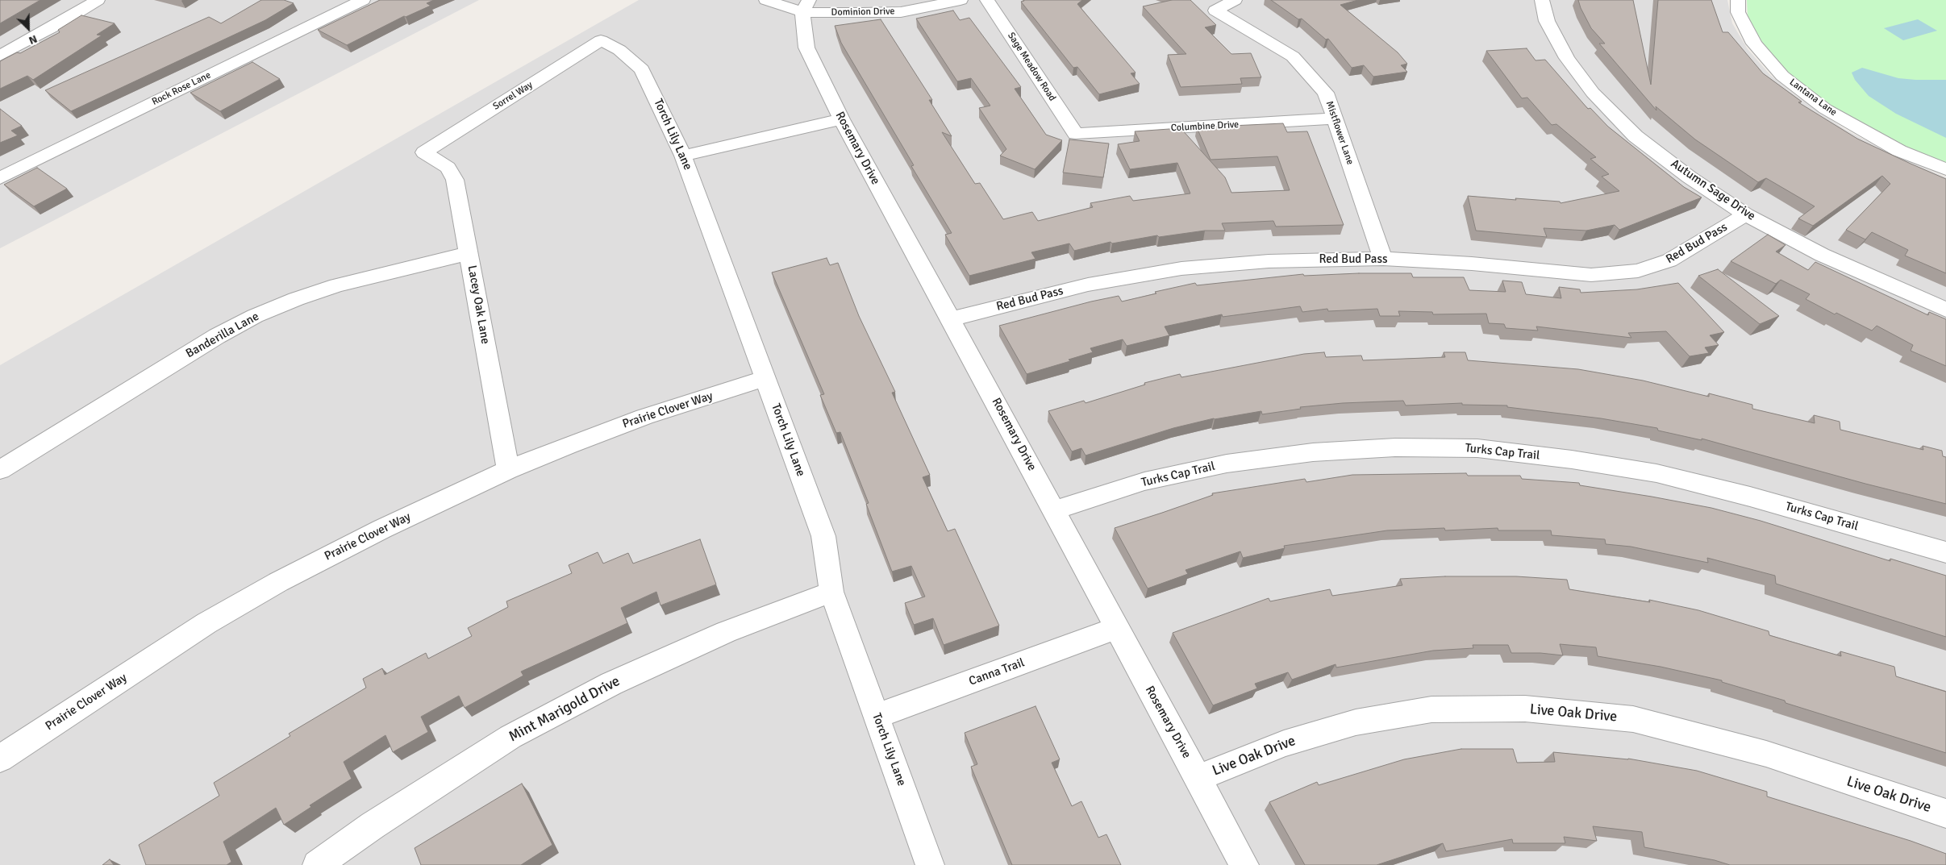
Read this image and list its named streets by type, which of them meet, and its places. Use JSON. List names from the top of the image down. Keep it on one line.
{"streets":{"street":["Dominion Drive","Sage Meadow Road","Rock Rose Lane","Sorrel Way","Lantana Lane","Columbine Drive","Mistflower Lane","Torch Lily Lane","Rosemary Drive","Autumn Sage Drive","Red Bud Pass","Lacey Oak Lane","Banderilla Lane","Prairie Clover Way","Turks Cap Trail","Canna Trail","Mint Marigold Drive","Live Oak Drive"]},"crossings":[["Dominion Drive","Rosemary Drive"],["Sage Meadow Road","Columbine Drive"],["Sorrel Way","Torch Lily Lane"],["Sorrel Way","Lacey Oak Lane"],["Columbine Drive","Mistflower Lane"],["Mistflower Lane","Red Bud Pass"],["Torch Lily Lane","Prairie Clover Way"],["Torch Lily Lane","Canna Trail"],["Torch Lily Lane","Mint Marigold Drive"],["Rosemary Drive","Red Bud Pass"],["Rosemary Drive","Turks Cap Trail"],["Rosemary Drive","Canna Trail"],["Rosemary Drive","Live Oak Drive"],["Autumn Sage Drive","Red Bud Pass"],["Lacey Oak Lane","Banderilla Lane"],["Lacey Oak Lane","Prairie Clover Way"]],"north":"bottom right"}
